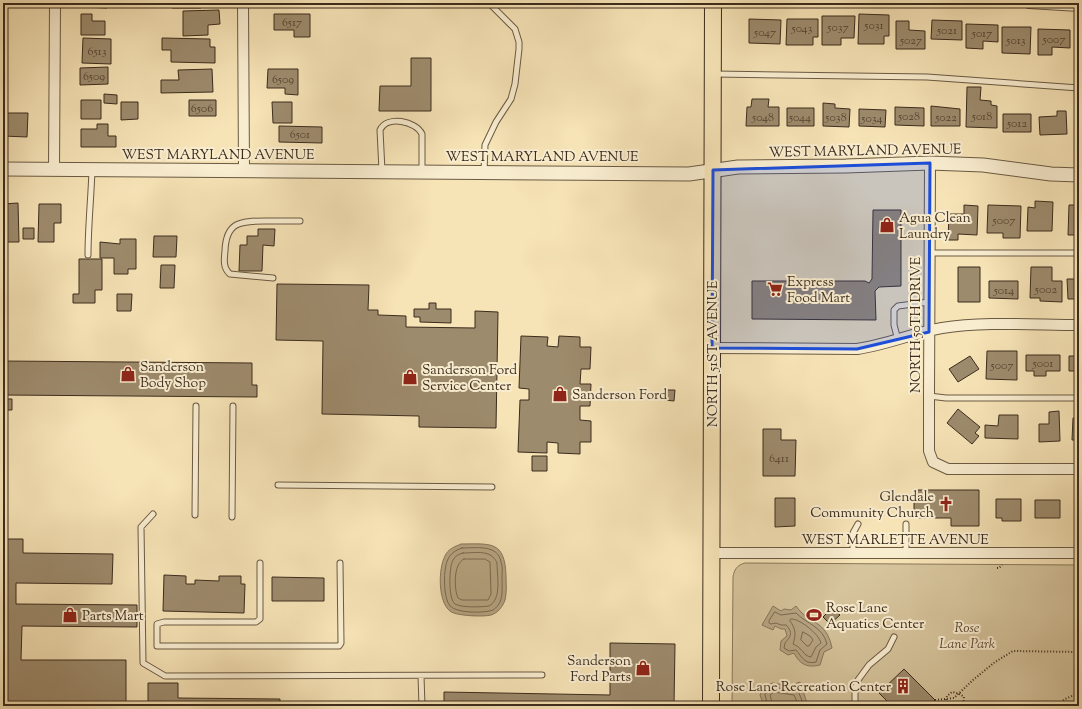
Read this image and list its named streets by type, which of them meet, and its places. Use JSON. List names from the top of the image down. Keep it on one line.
{"streets":{"main road":["NORTH 51ST AVENUE"],"street":["WEST MARYLAND AVENUE","NORTH 50TH DRIVE","WEST MARLETTE AVENUE"]},"crossings":[["WEST MARYLAND AVENUE","NORTH 50TH DRIVE"],["WEST MARYLAND AVENUE","NORTH 51ST AVENUE"],["NORTH 51ST AVENUE","WEST MARLETTE AVENUE"]],"parks":["Rose Lane Park"],"places":{"shop":["Agua Clean Laundry","Sanderson Body Shop","Sanderson Ford Service Center","Sanderson Ford","Parts Mart","Sanderson Ford Parts"],"supermarket":["Express Food Mart"],"church":["Glendale Community Church"],"sports":["Rose Lane Aquatics Center"],"building":["Rose Lane Recreation Center"]},"house_numbers":["6517","5031","5037","5043","5021","5047","5017","5007","5027","5013","6513","6509","6509","6506","5028","5018","5048","5044","5038","5022","5034","5012","6501","5007","5002","5014","5001","5007","6411"]}
